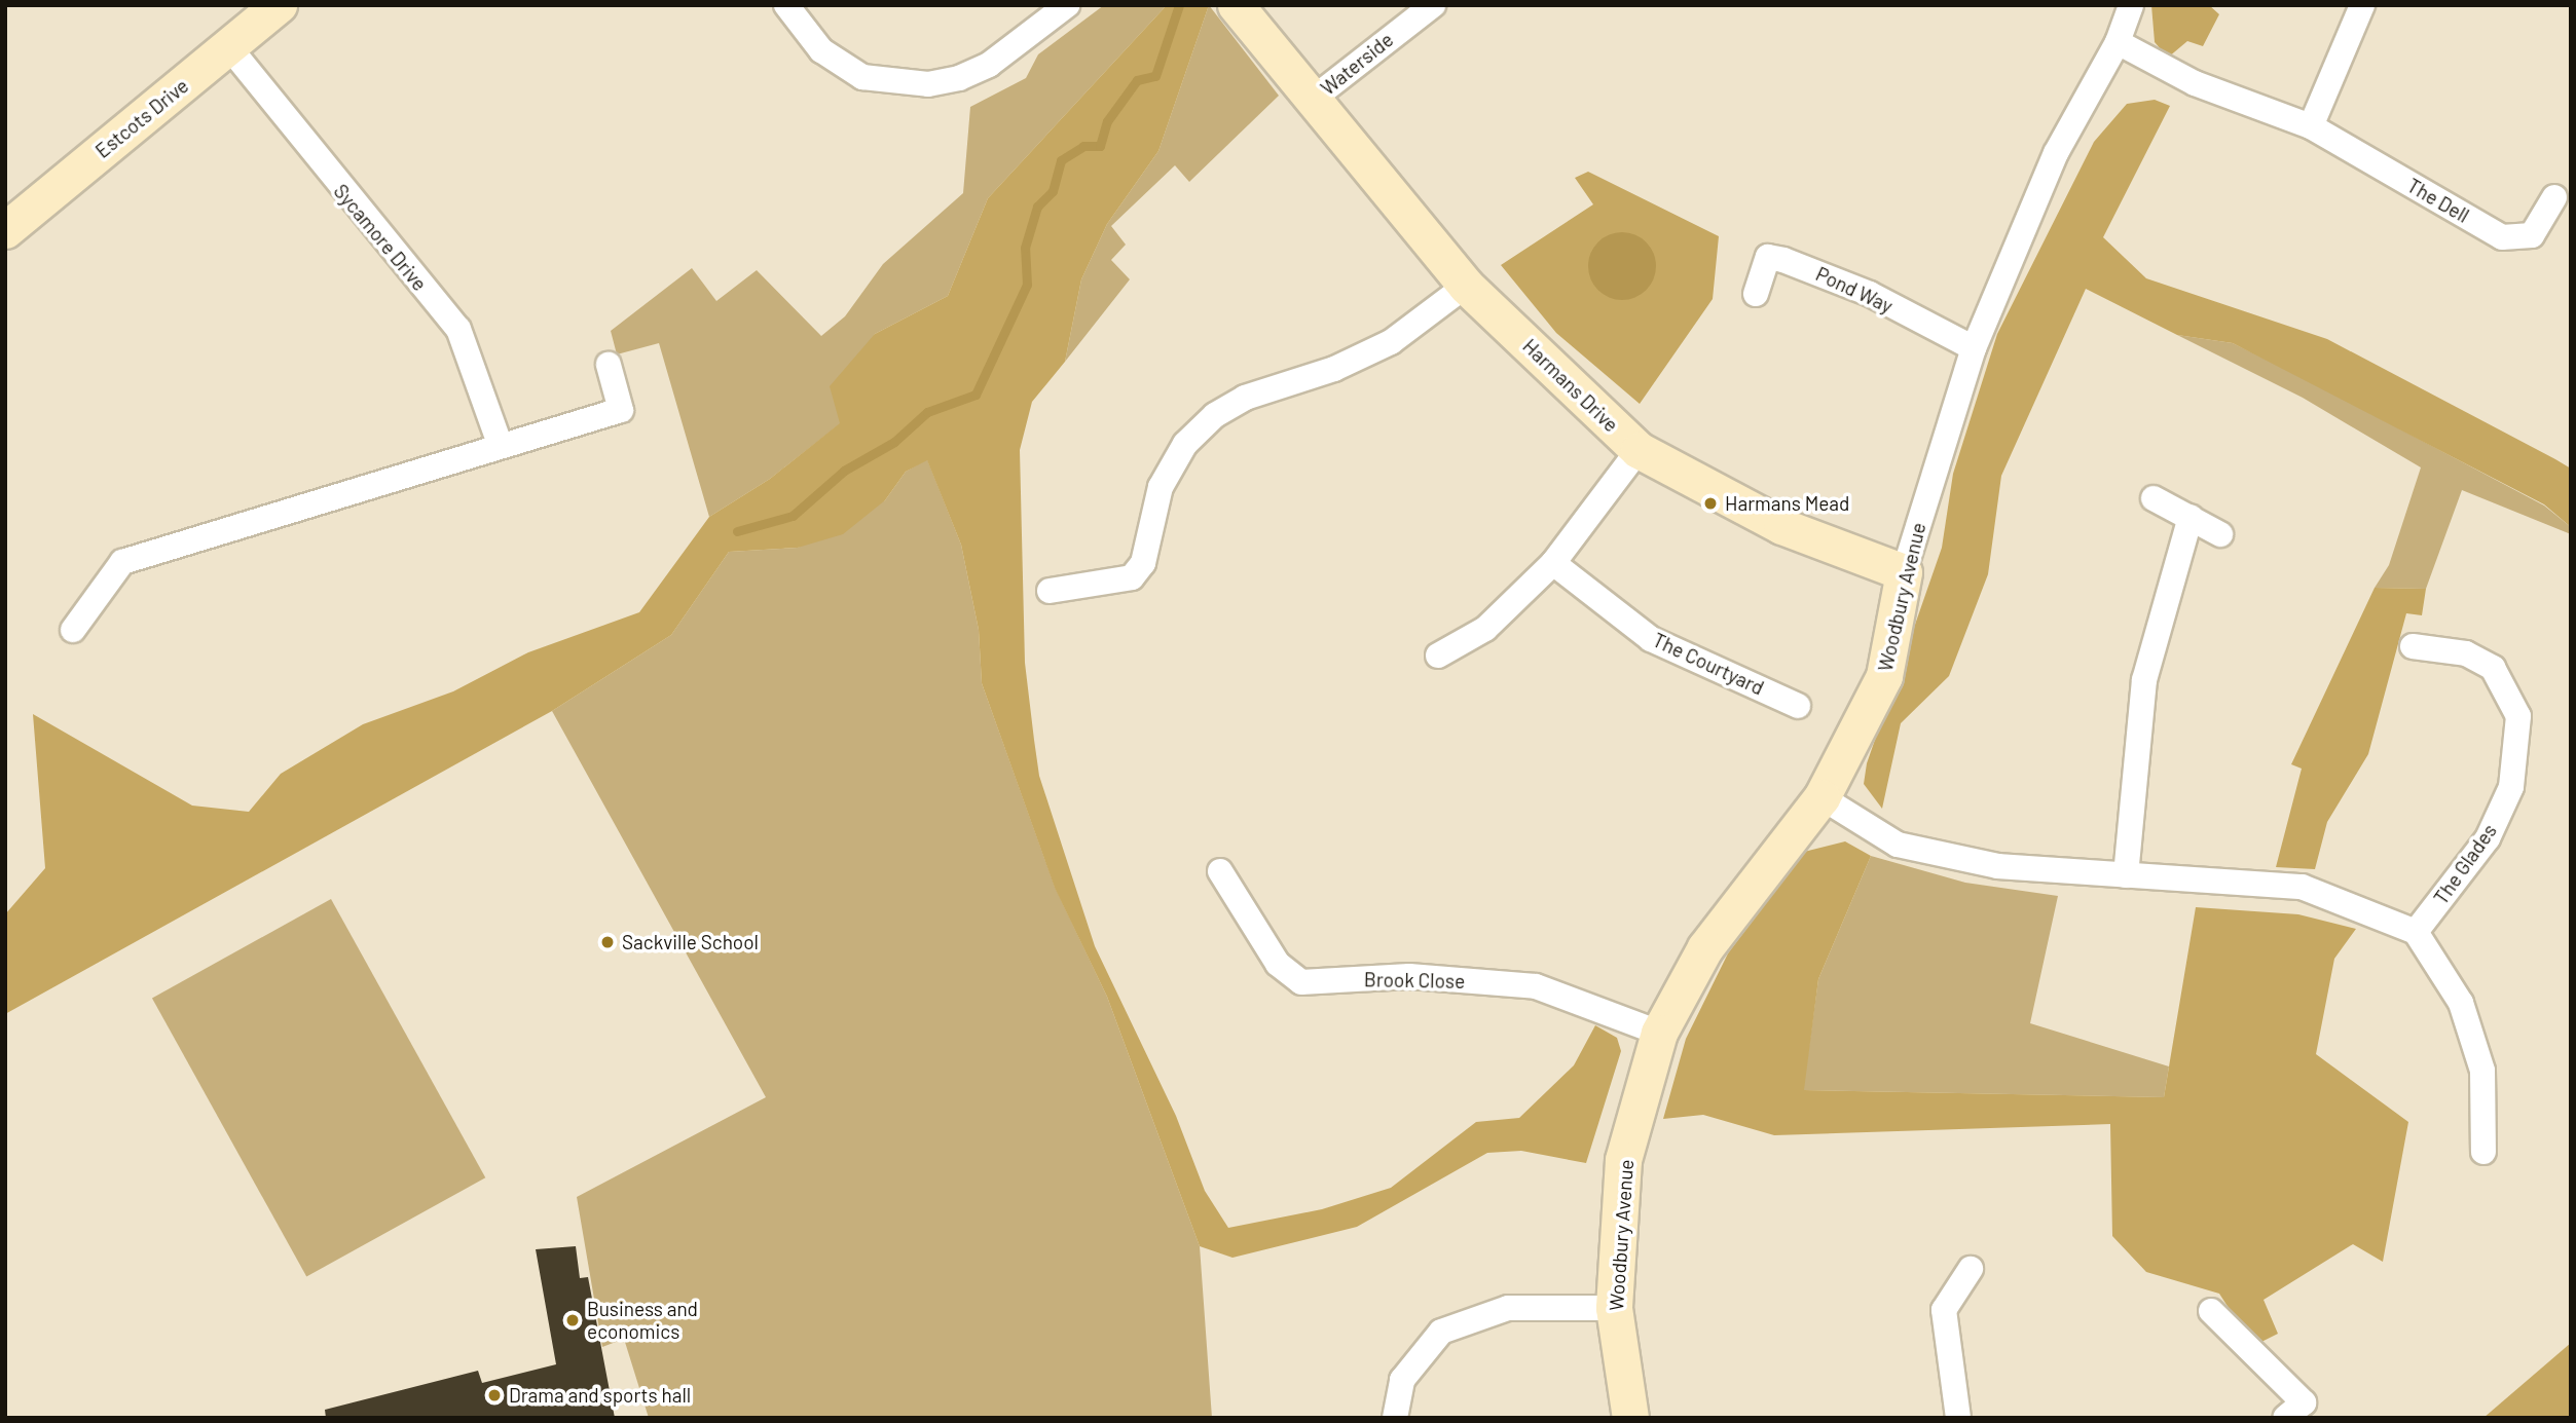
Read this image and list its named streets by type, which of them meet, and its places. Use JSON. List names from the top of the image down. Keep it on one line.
{"streets":{"street":["Waterside","Estcots Drive","The Dell","Sycamore Drive","Pond Way","Harmans Drive","Woodbury Avenue","The Courtyard","The Glades","Brook Close"]},"crossings":[["Waterside","Harmans Drive"],["Estcots Drive","Sycamore Drive"],["The Dell","Woodbury Avenue"],["Pond Way","Woodbury Avenue"],["Harmans Drive","Woodbury Avenue"],["Woodbury Avenue","Brook Close"]],"places":["Harmans Mead","Sackville School","Business and economics","Drama and sports hall"]}
